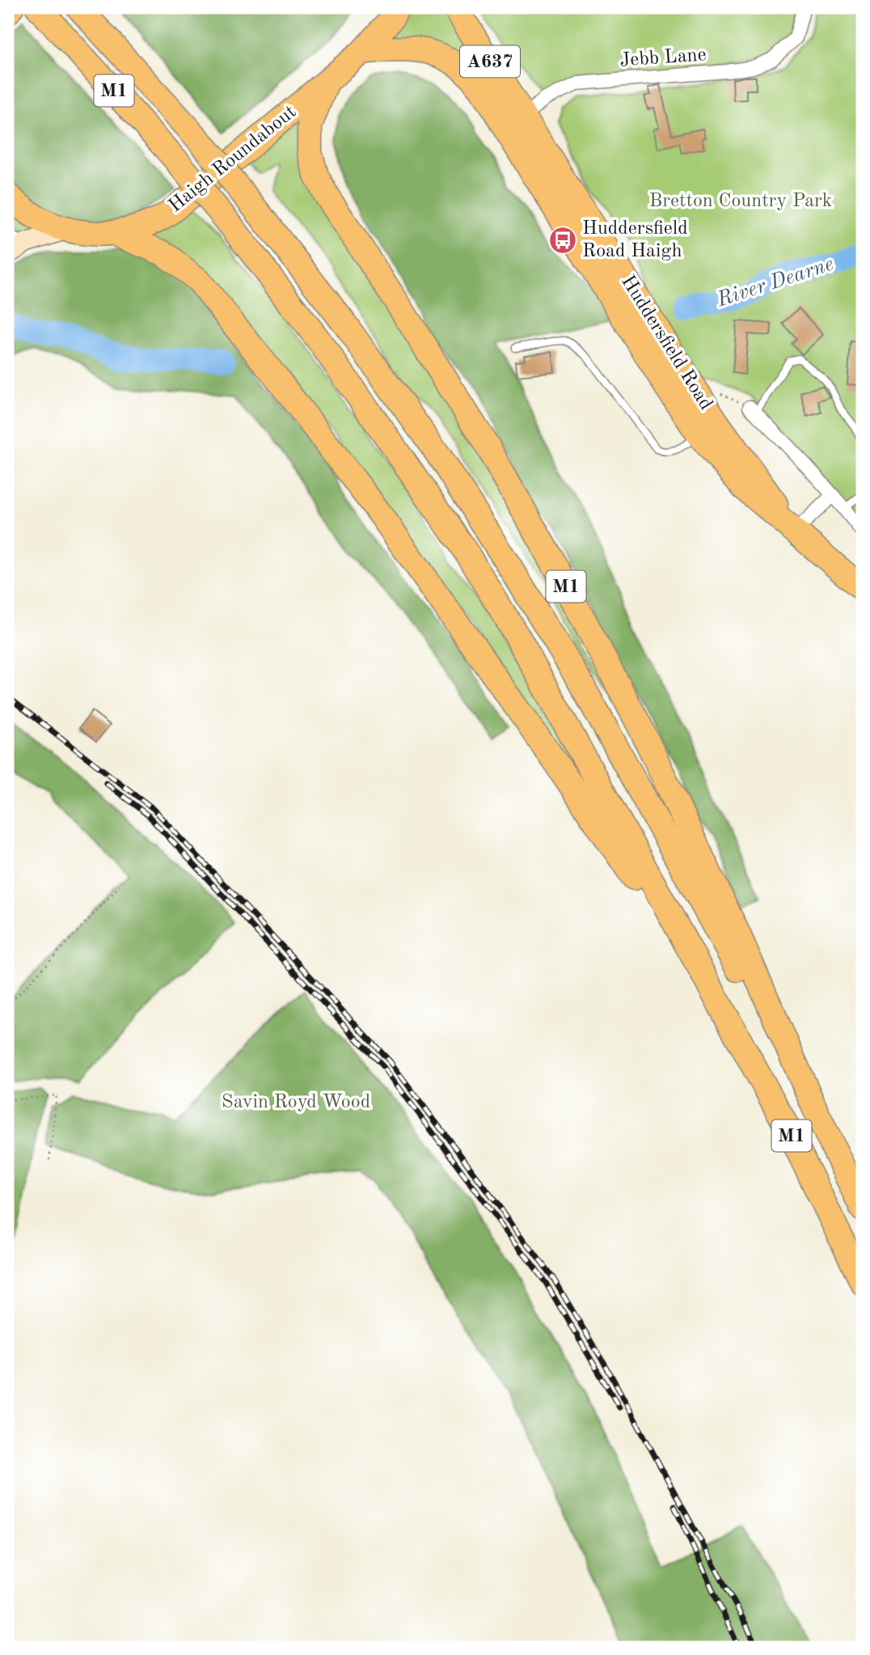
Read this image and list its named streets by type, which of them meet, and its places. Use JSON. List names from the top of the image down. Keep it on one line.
{"streets":{"highway":["A637","M1","Haigh Roundabout","Huddersfield Road"],"street":["Jebb Lane"]},"crossings":[["Jebb Lane","Huddersfield Road"],["M1","Haigh Roundabout"],["Haigh Roundabout","Huddersfield Road"]],"water":["River Dearne"],"parks":["Bretton Country Park","Savin Royd Wood"],"places":{"bus stop":["Huddersfield Road Haigh"]}}
